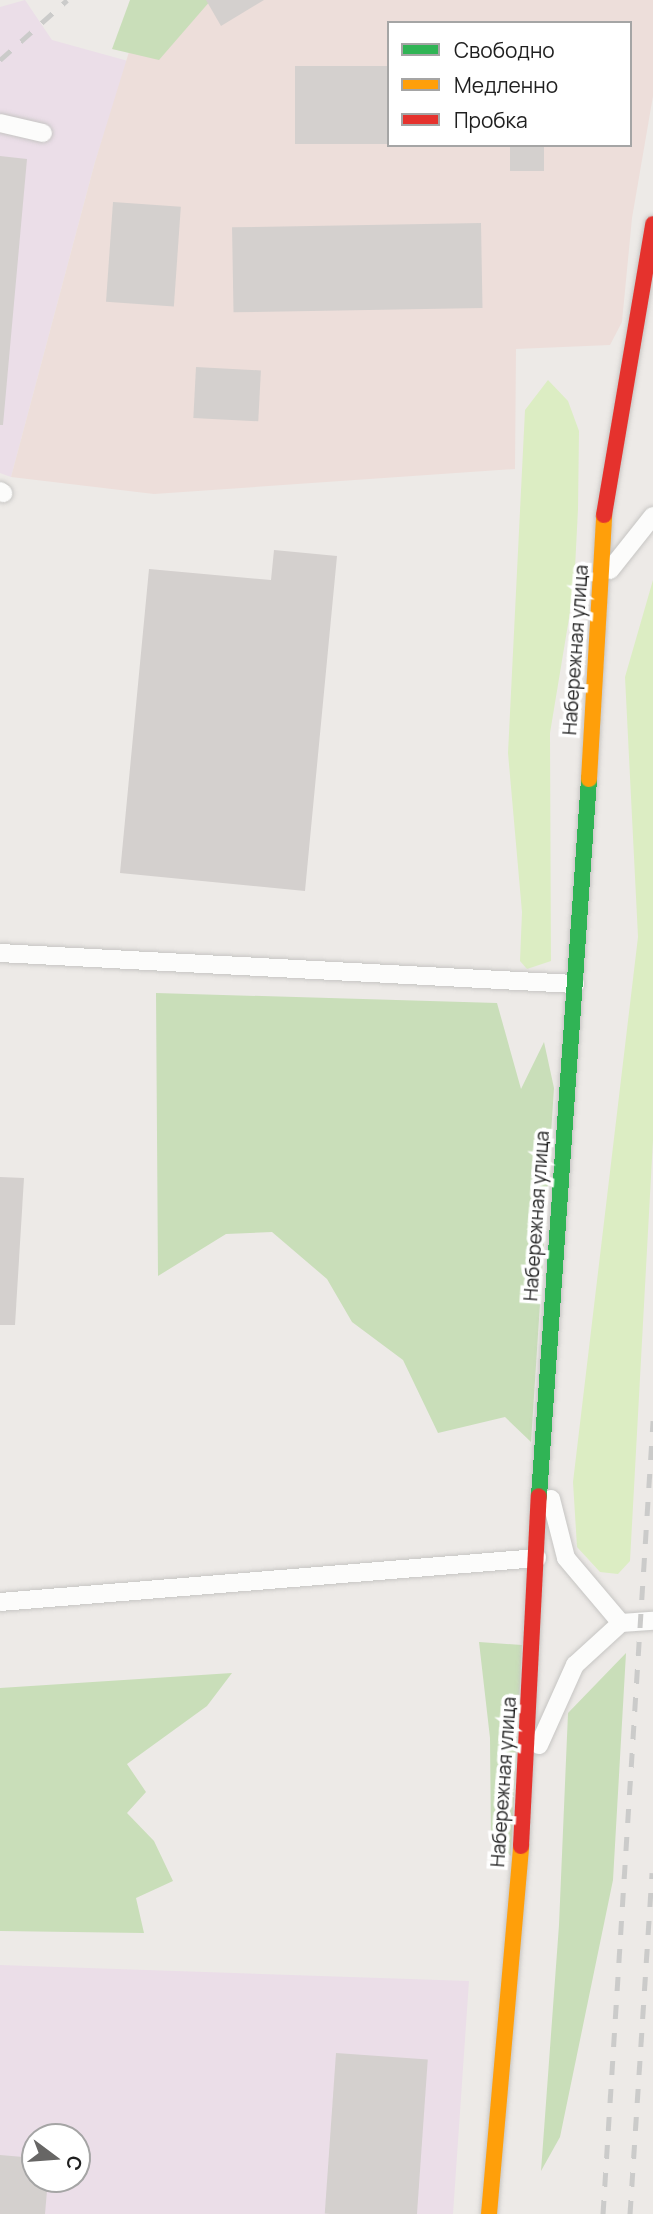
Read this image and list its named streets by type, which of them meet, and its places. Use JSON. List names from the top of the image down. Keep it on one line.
{"streets":{"street":["Набережная улица"]},"legend":["Свободно","Медленно","Пробка"],"north":"right"}
